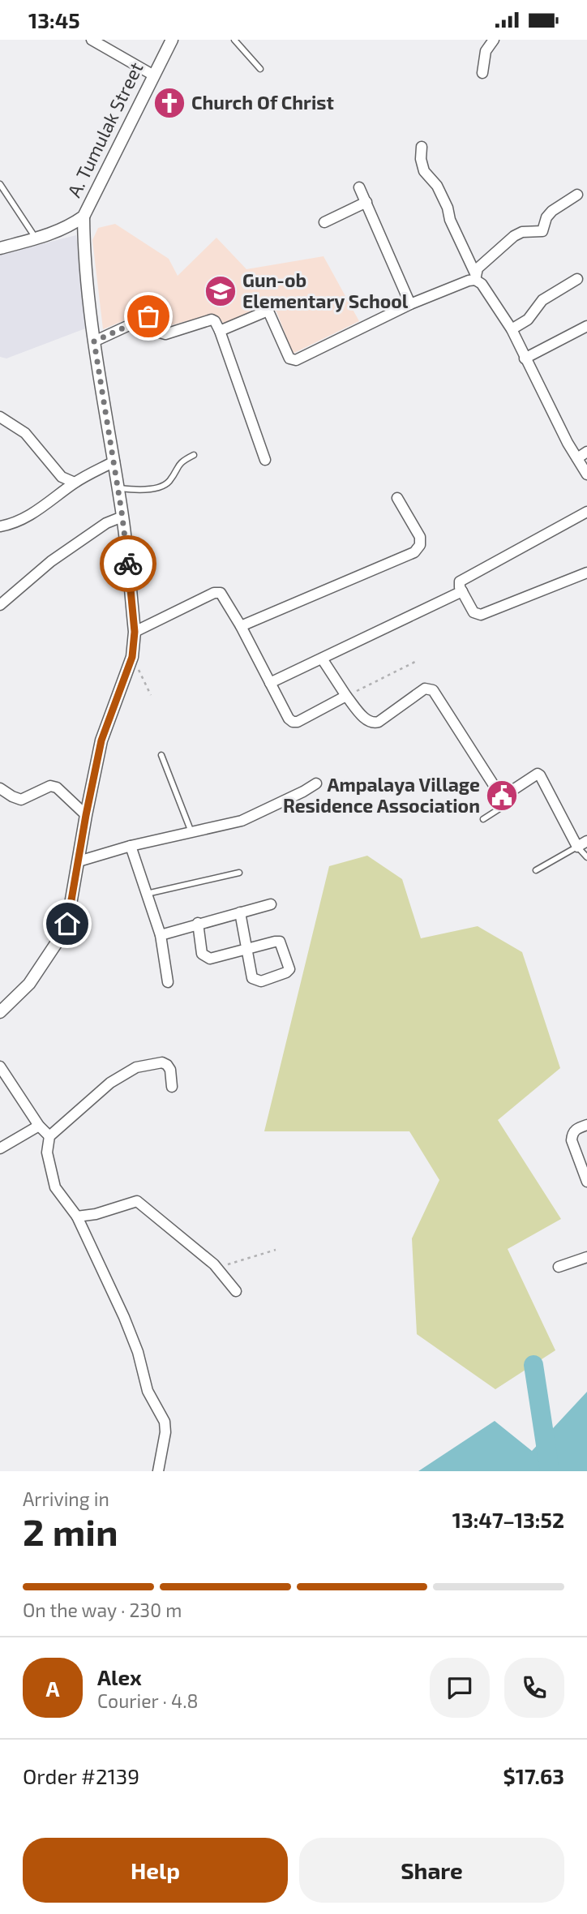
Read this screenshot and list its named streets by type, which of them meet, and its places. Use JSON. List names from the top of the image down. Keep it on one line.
{"streets":{"street":["A. Tumulak Street"]},"places":{"church":["Church Of Christ"],"school or university":["Gun-ob Elementary School"],"public building":["Ampalaya Village Residence Association"]},"page":{"status":"13:45","heading":["2 min","Arriving in","13:47–13:52"],"panel":["Alex","Courier · 4.8","Order #2139","$17.63"],"bar":"On the way · 230 m","round":"A","buttons":["Help","Share"]}}
